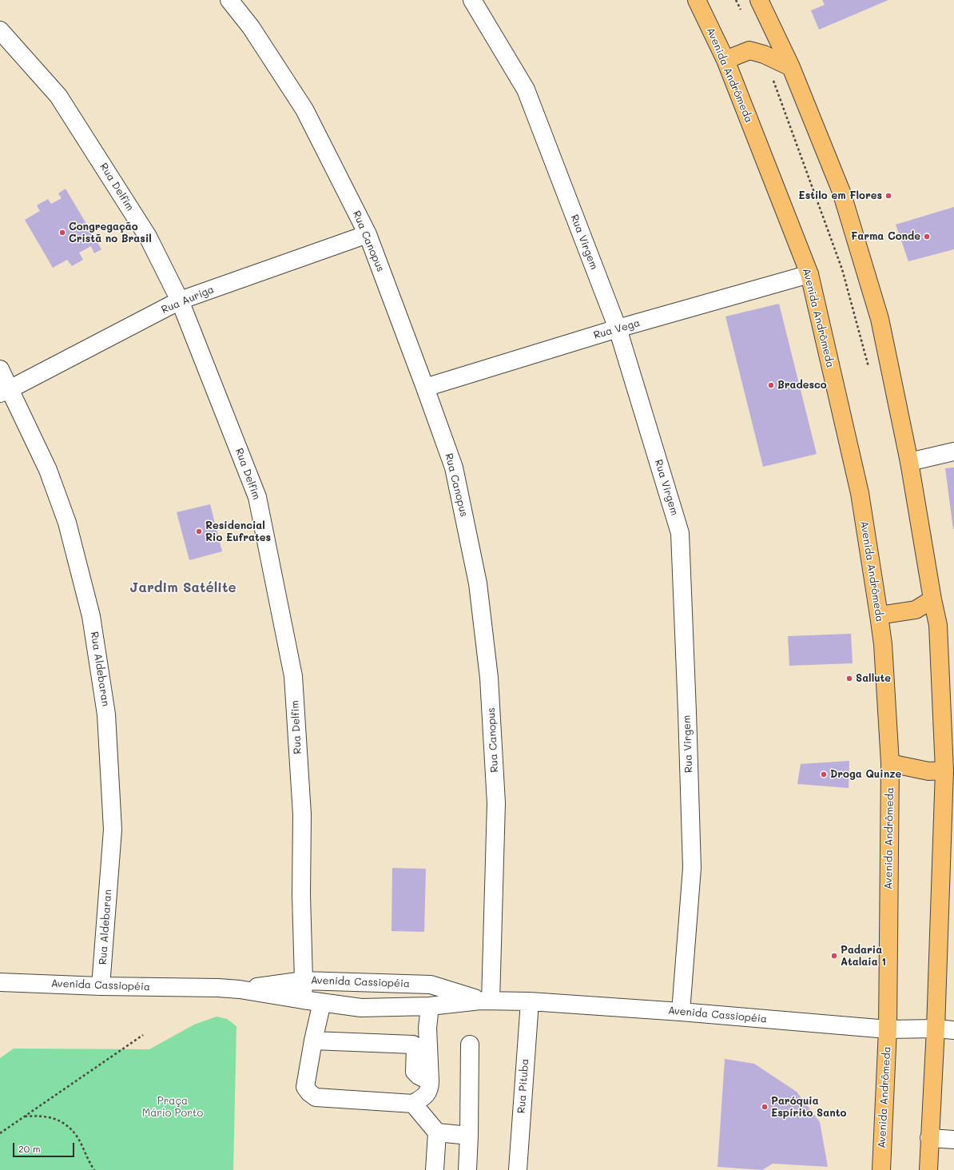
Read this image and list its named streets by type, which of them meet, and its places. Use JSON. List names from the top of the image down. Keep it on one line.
{"streets":{"main road":["Avenida Andrômeda"],"street":["Rua Delfim","Rua Canopus","Rua Virgem","Rua Auriga","Rua Vega","Rua Aldebaran","Avenida Cassiopéia","Rua Pituba"]},"crossings":[["Avenida Andrômeda","Rua Vega"],["Avenida Andrômeda","Avenida Cassiopéia"],["Rua Delfim","Rua Auriga"],["Rua Delfim","Avenida Cassiopéia"],["Rua Canopus","Rua Auriga"],["Rua Canopus","Rua Vega"],["Rua Canopus","Avenida Cassiopéia"],["Rua Virgem","Rua Vega"],["Rua Virgem","Avenida Cassiopéia"],["Rua Auriga","Rua Aldebaran"],["Rua Aldebaran","Avenida Cassiopéia"],["Avenida Cassiopéia","Rua Pituba"]],"districts":["Jardim Satélite"],"parks":["Praça Mário Porto"],"places":["Estilo em Flores","Congregação Cristã no Brasil","Farma Conde","Bradesco","Residencial Rio Eufrates","Sallute","Droga Quinze","Padaria Atalaia 1","Paróquia Espírito Santo"],"scale_bar":"20 m"}
